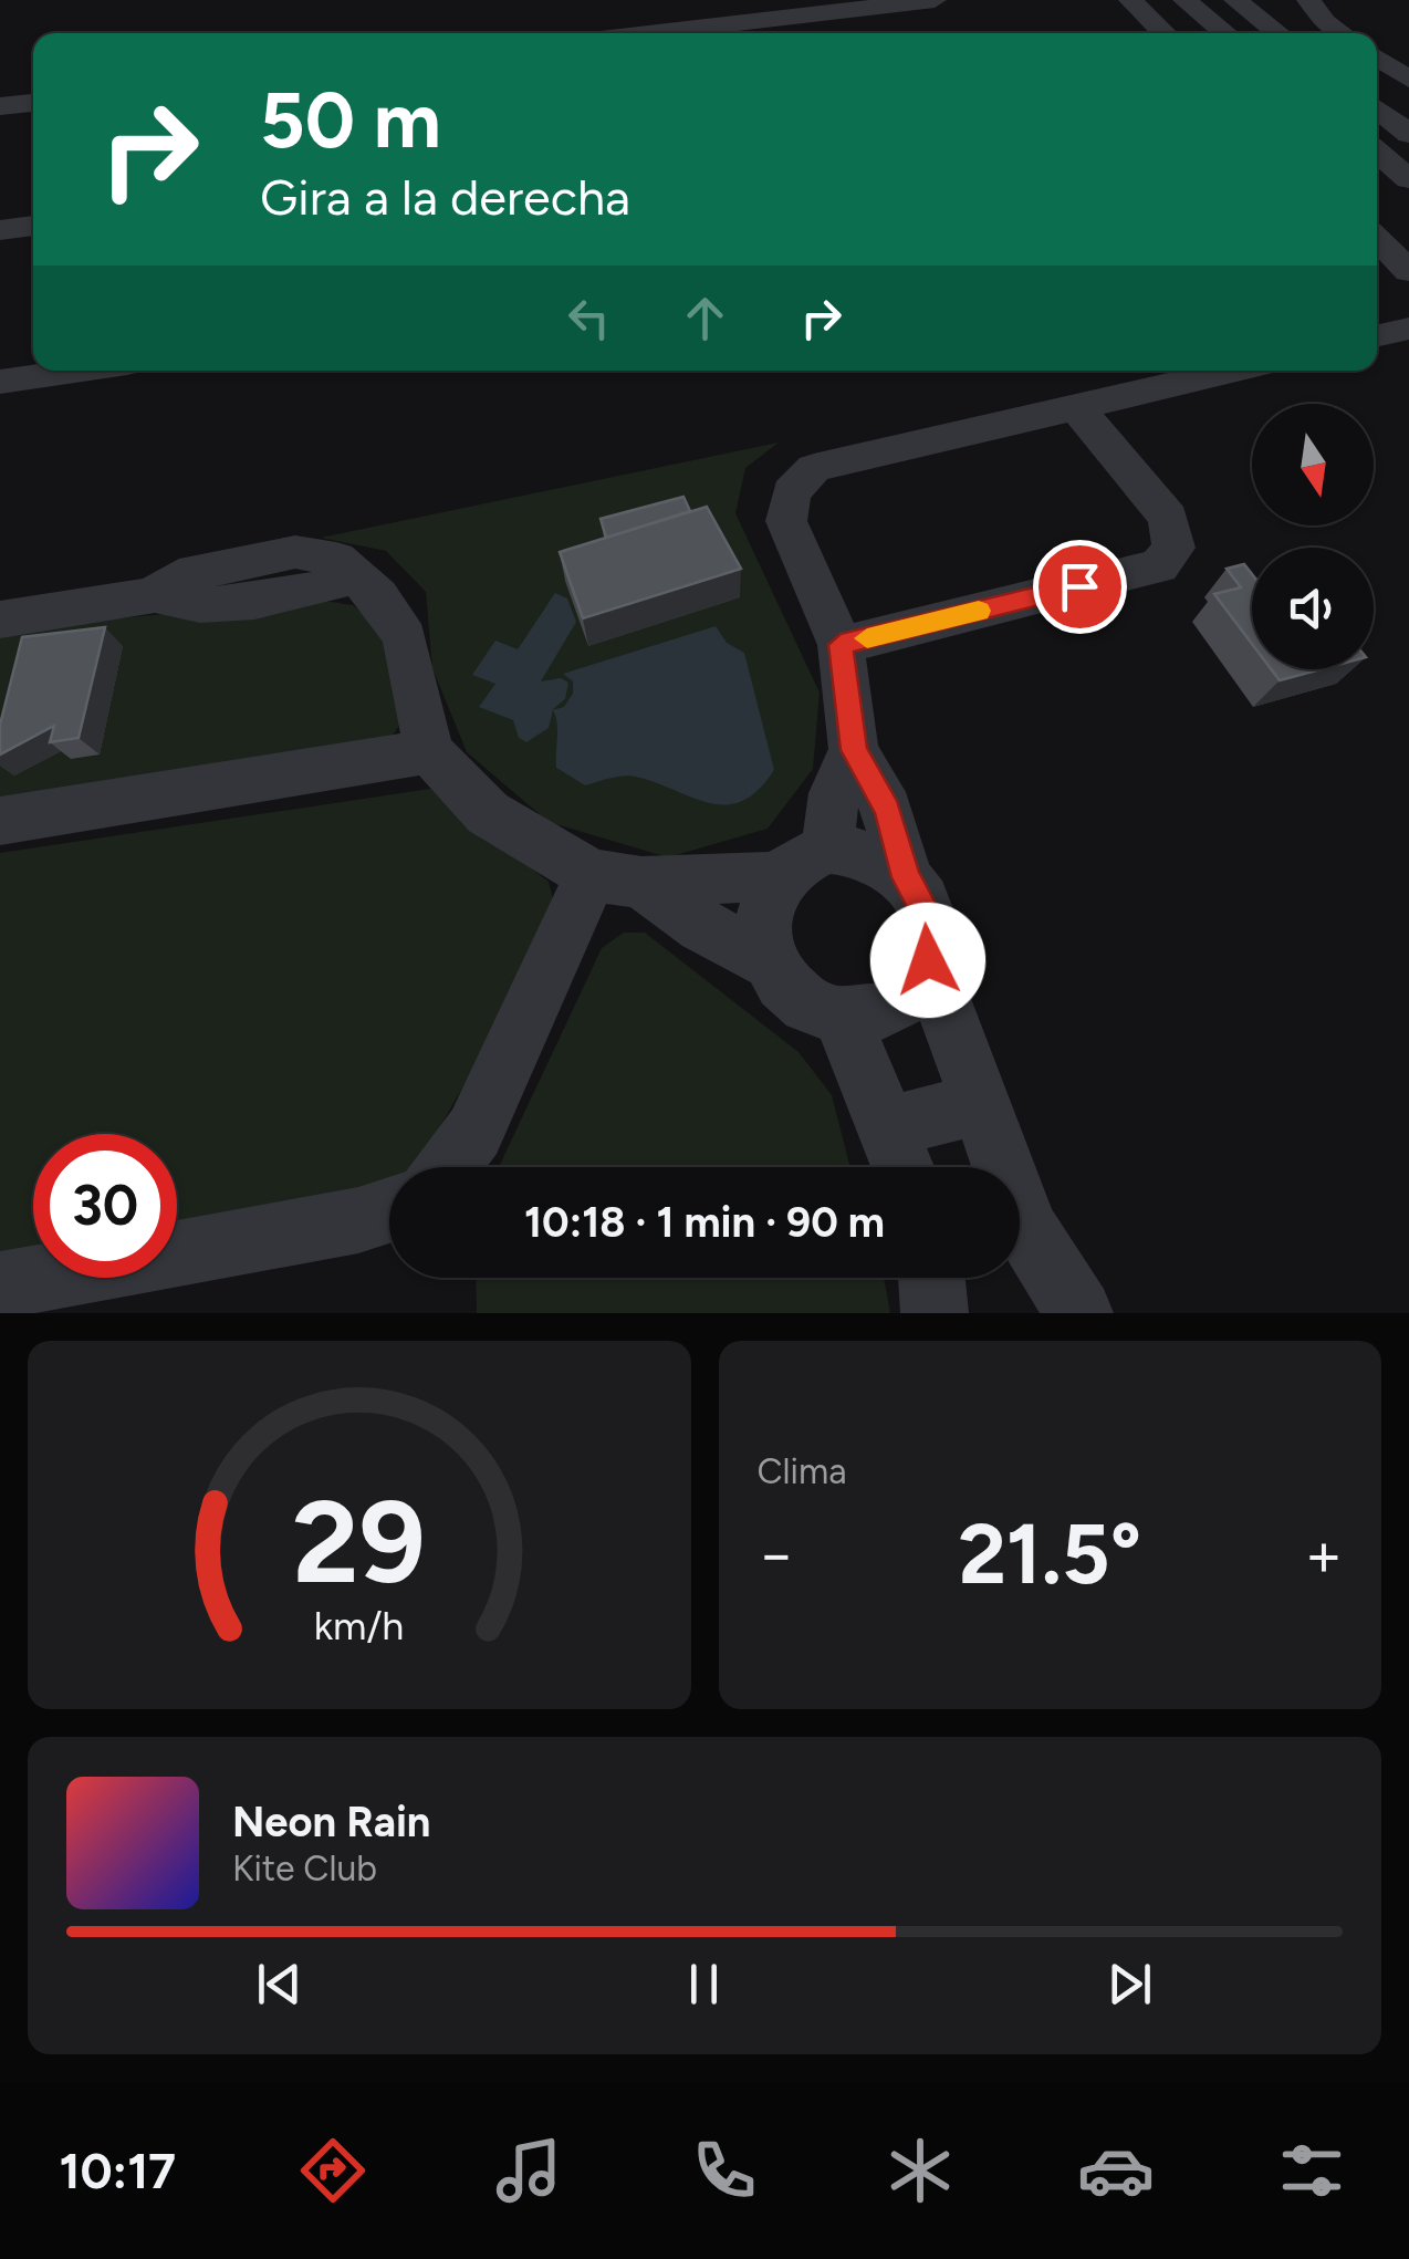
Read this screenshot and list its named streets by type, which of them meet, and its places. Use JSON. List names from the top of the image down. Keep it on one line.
{"north":"bottom","page":{"turn":["50 m","Gira a la derecha"],"limit":"30","trip":"10:18 · 1 min · 90 m","tile":"Clima","heat":["−","21.5°","+"],"song":["Neon Rain","Kite Club"],"tabs":"10:17","gauge":["29","km/h"]}}
